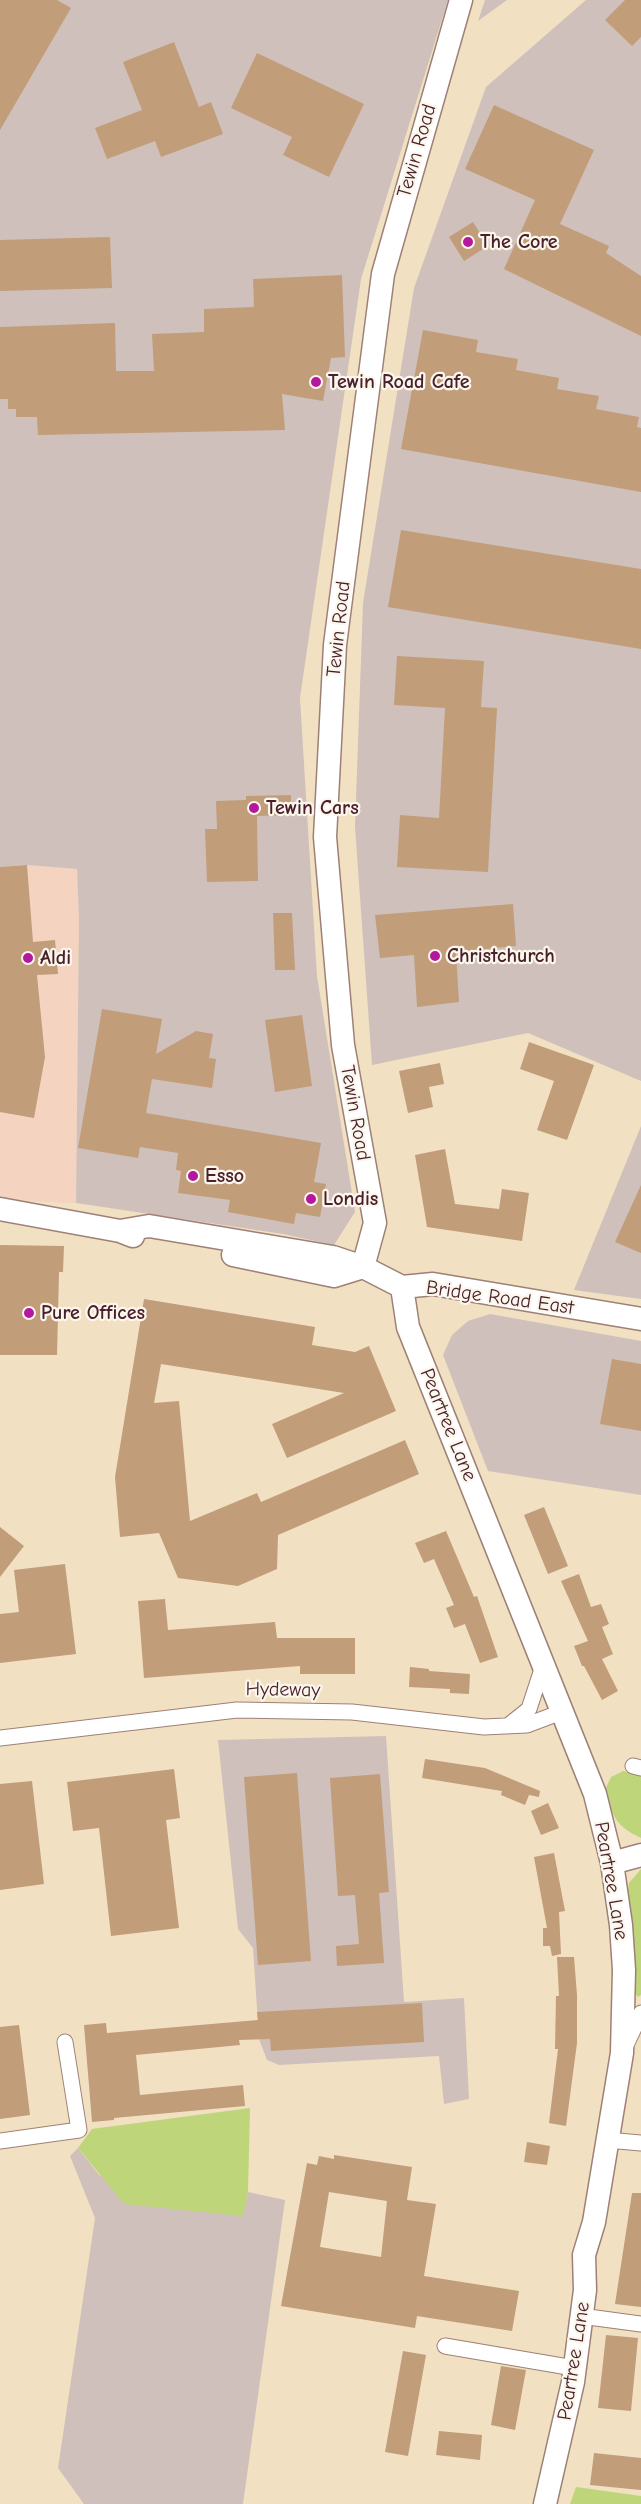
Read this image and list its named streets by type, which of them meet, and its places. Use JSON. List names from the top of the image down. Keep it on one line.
{"streets":{"street":["Tewin Road","Bridge Road East","Peartree Lane","Hydeway"]},"crossings":[["Tewin Road","Bridge Road East"],["Bridge Road East","Peartree Lane"],["Peartree Lane","Hydeway"]],"places":["The Core","Tewin Road Cafe","Tewin Cars","Christchurch","Aldi","Esso","Londis","Pure Offices"]}
